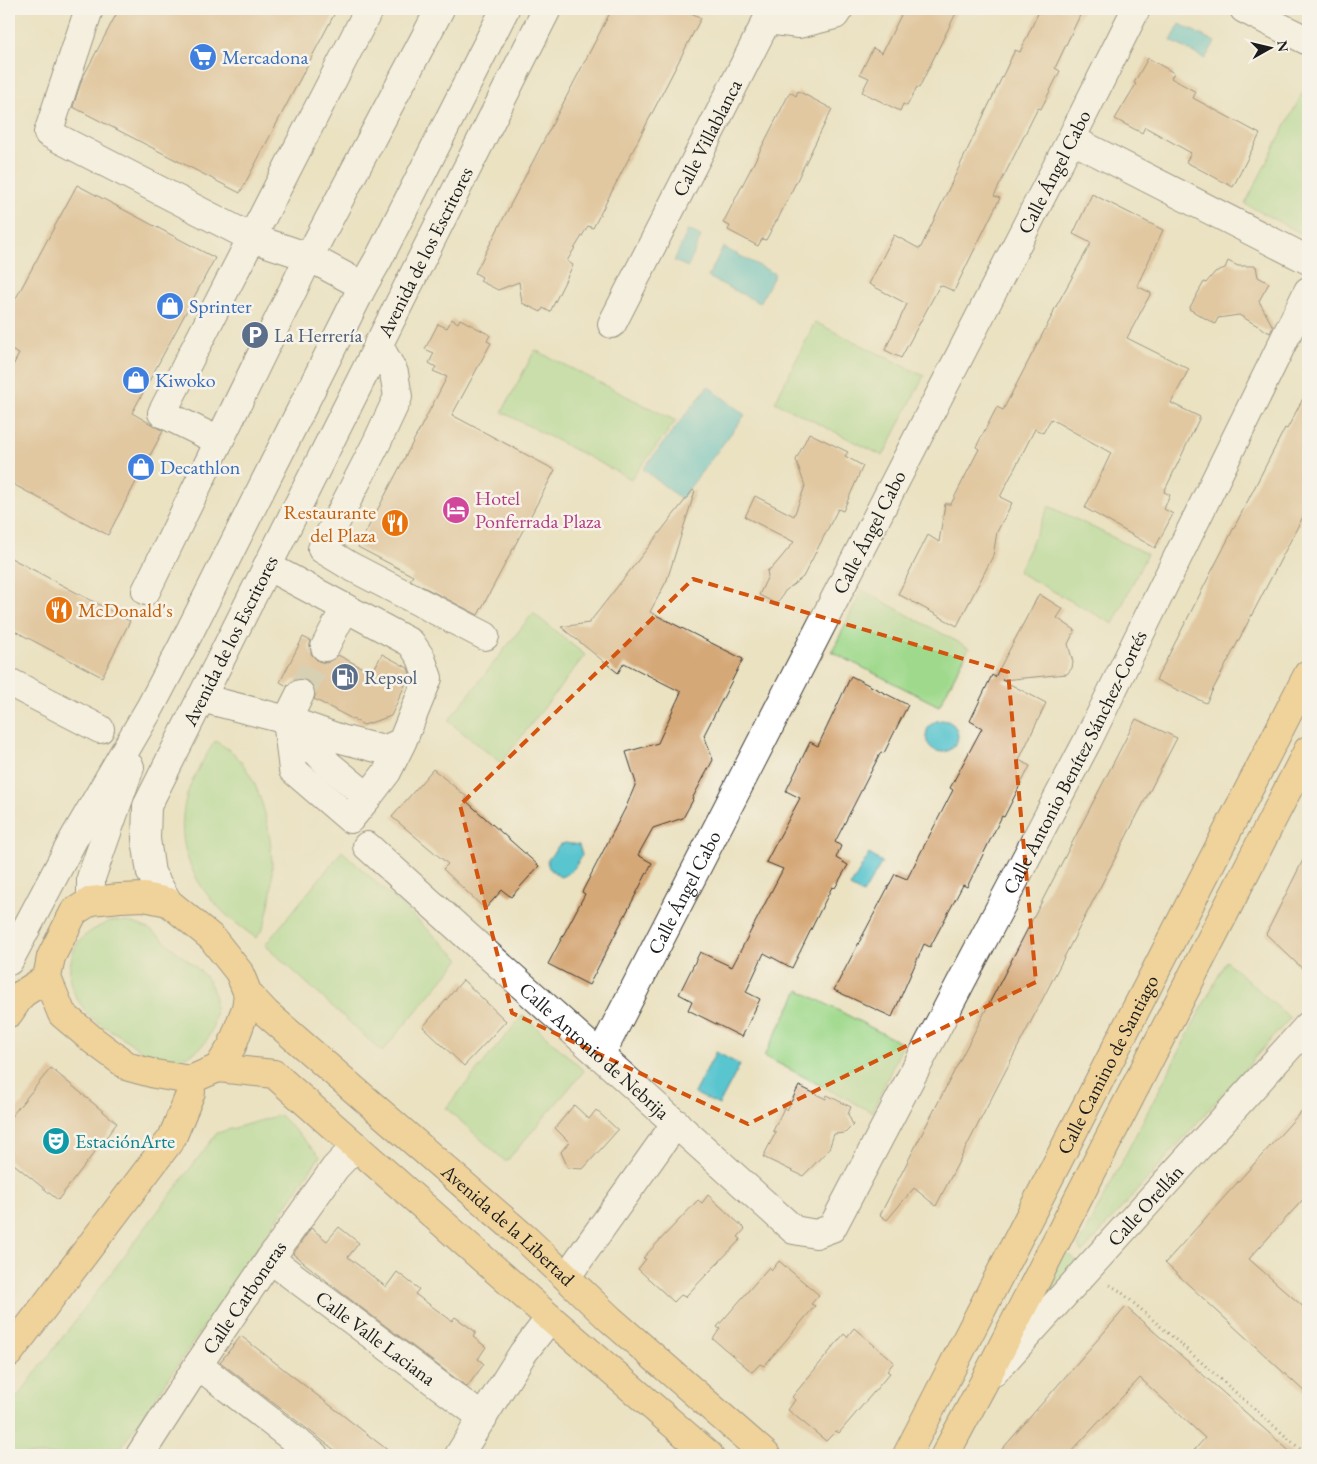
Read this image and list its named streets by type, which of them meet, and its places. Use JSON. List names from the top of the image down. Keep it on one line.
{"streets":{"main road":["Calle Camino de Santiago","Avenida de la Libertad"],"street":["Calle Villablanca","Calle Ángel Cabo","Avenida de los Escritores","Calle Antonio Benítez Sánchez-Cortés","Calle Antonio de Nebrija","Calle Orellán","Calle Carboneras","Calle Valle Laciana"]},"crossings":[["Calle Ángel Cabo","Calle Antonio de Nebrija"],["Calle Antonio Benítez Sánchez-Cortés","Calle Antonio de Nebrija"],["Calle Camino de Santiago","Calle Orellán"],["Avenida de la Libertad","Calle Carboneras"],["Calle Carboneras","Calle Valle Laciana"]],"places":{"supermarket":["Mercadona"],"shop":["Sprinter","Kiwoko","Decathlon"],"parking":["La Herrería"],"hotel":["Hotel Ponferrada Plaza"],"restaurant":["Restaurante del Plaza","McDonald's"],"fuel station":["Repsol"],"theatre":["EstaciónArte"]},"north":"right"}
